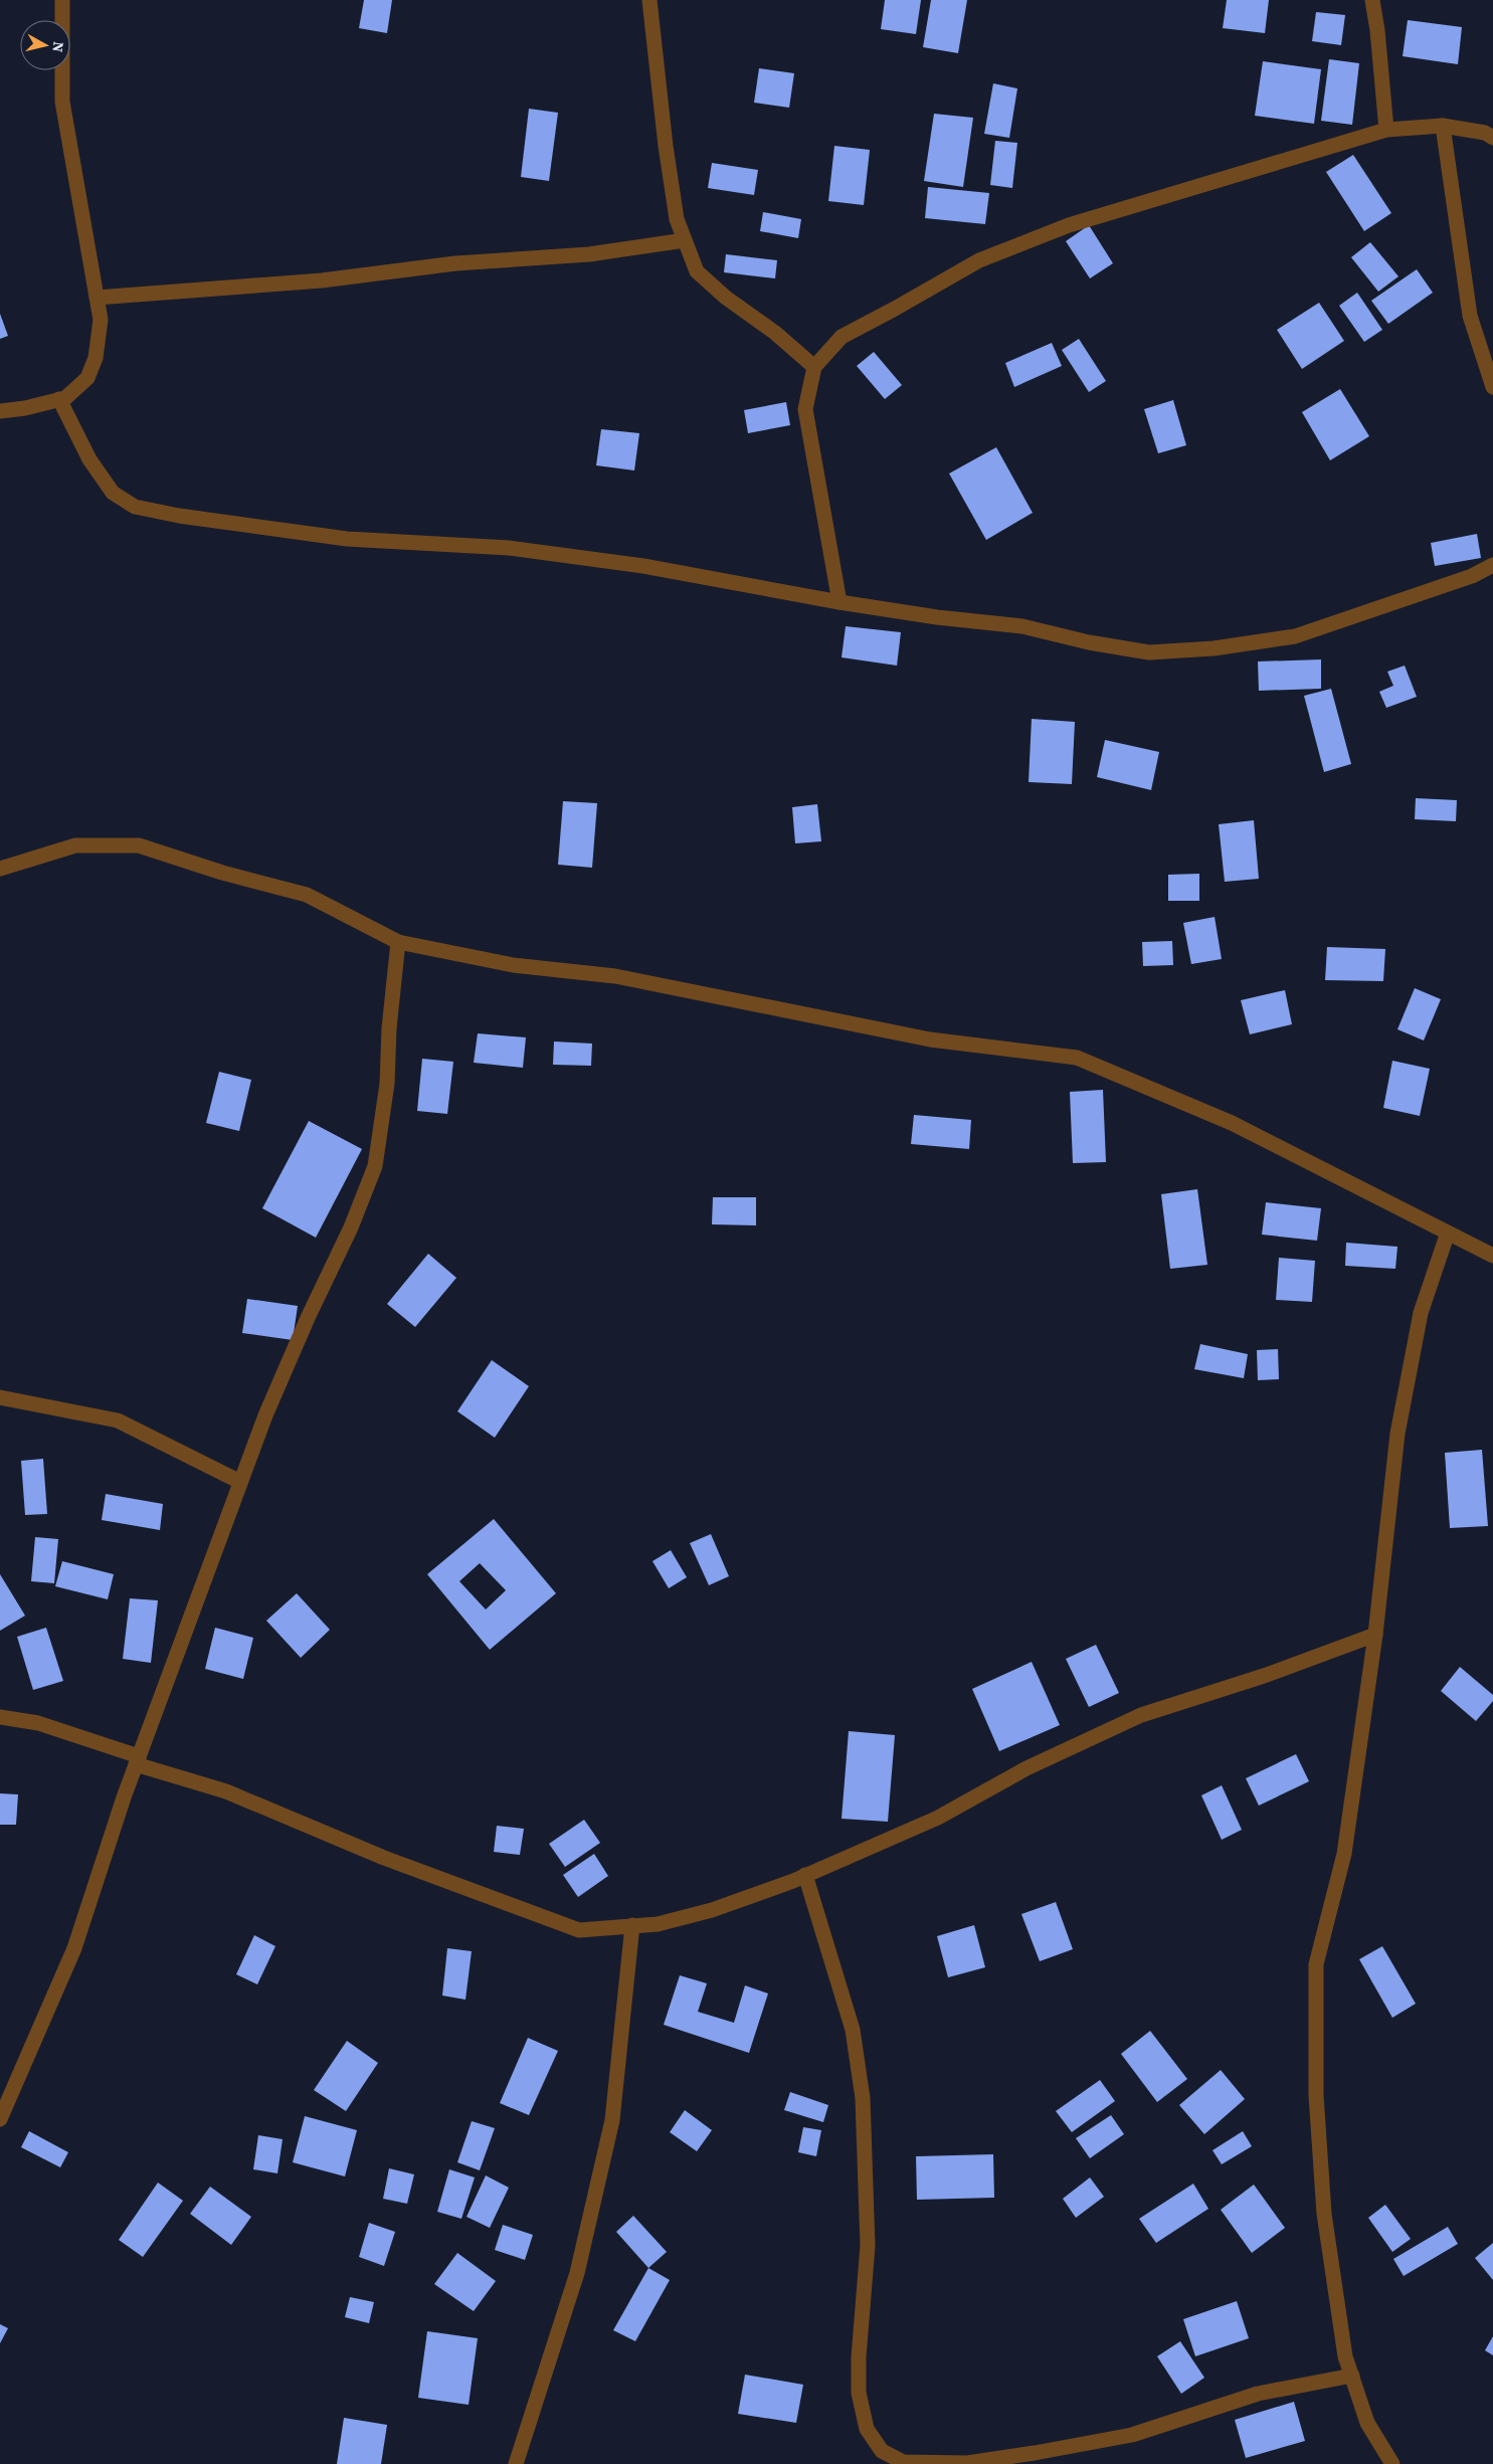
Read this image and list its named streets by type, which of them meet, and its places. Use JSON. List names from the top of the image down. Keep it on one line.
{"north":"right"}
